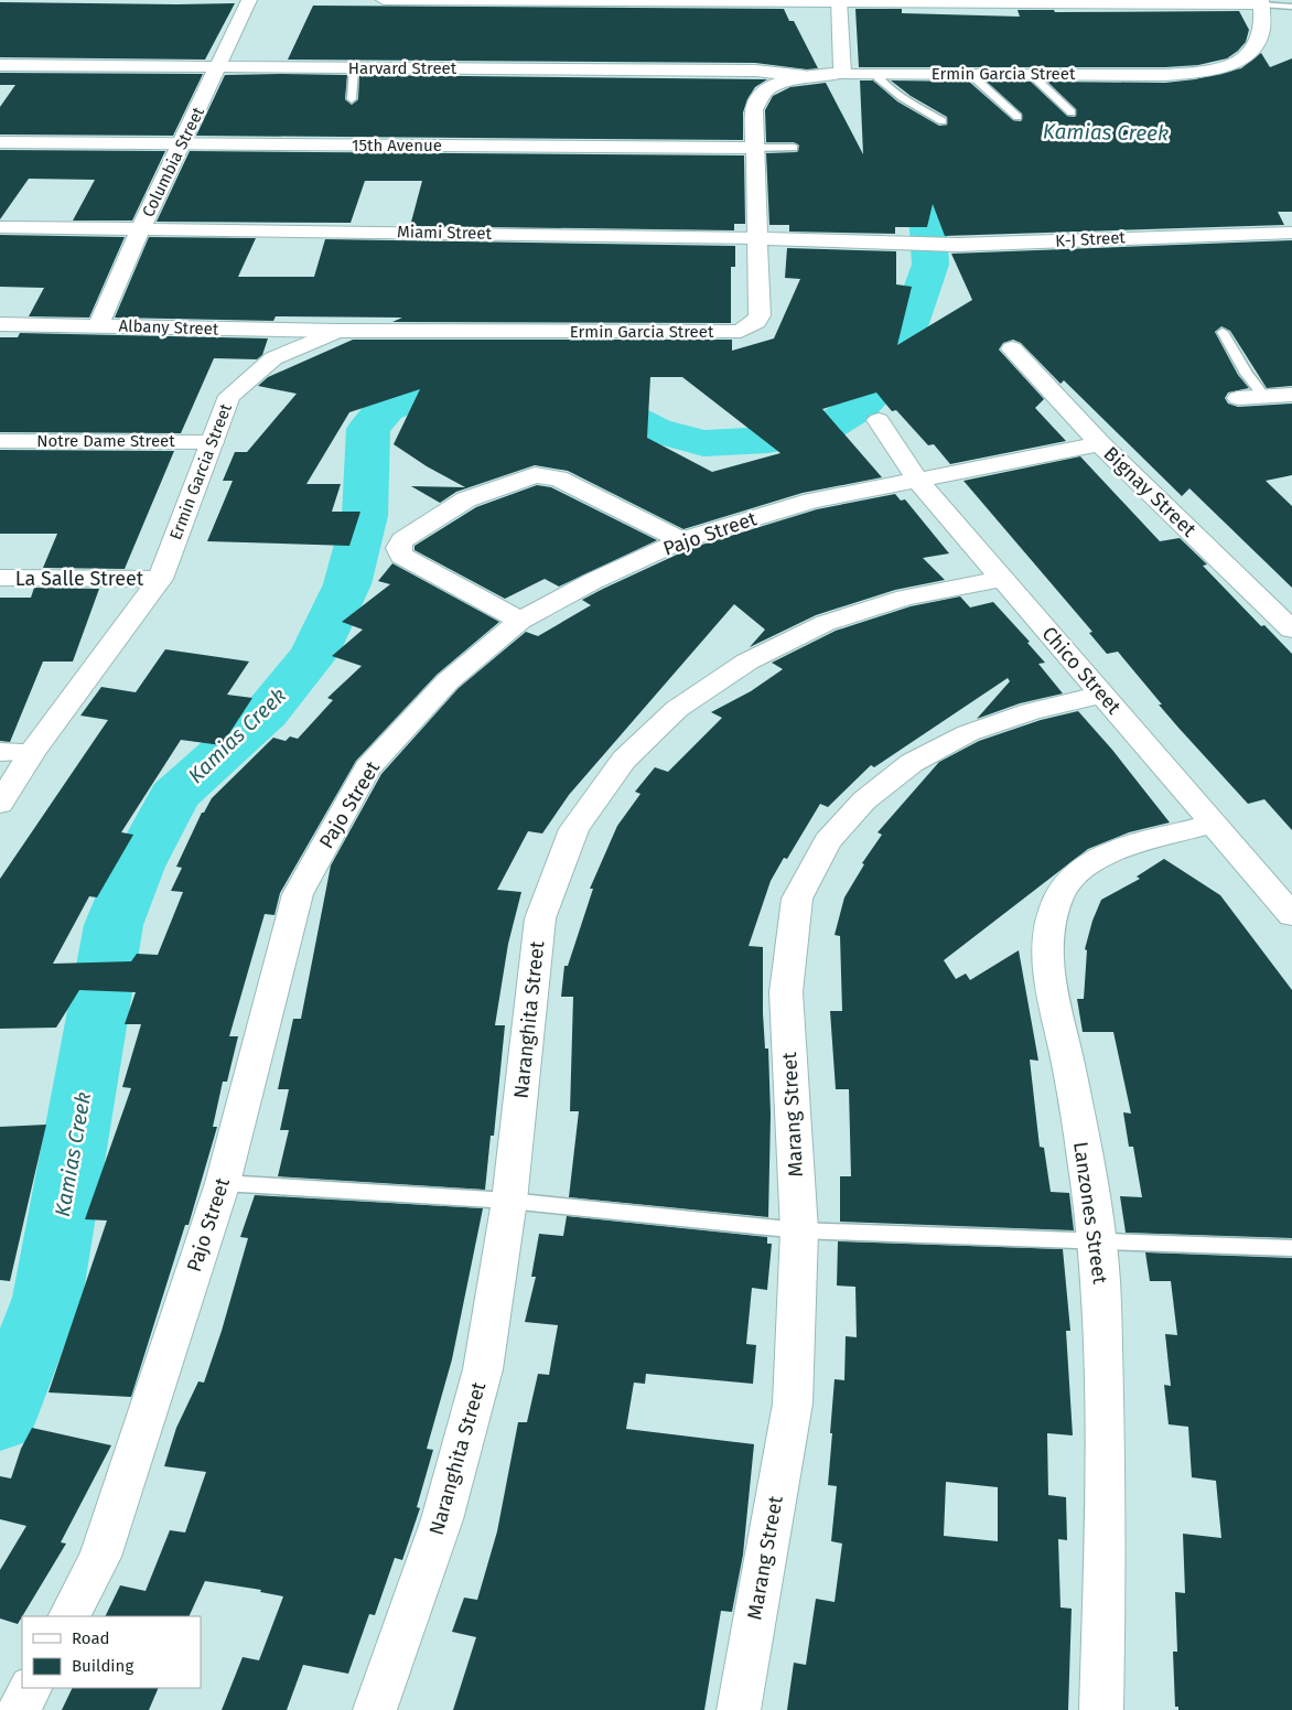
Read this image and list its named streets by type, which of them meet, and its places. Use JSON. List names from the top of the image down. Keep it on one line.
{"streets":{"street":["Harvard Street","Ermin Garcia Street","15th Avenue","Columbia Street","Miami Street","K-J Street","Albany Street","Notre Dame Street","Bignay Street","Pajo Street","La Salle Street","Chico Street","Naranghita Street","Marang Street","Lanzones Street"]},"crossings":[["Harvard Street","Ermin Garcia Street"],["Harvard Street","Columbia Street"],["Ermin Garcia Street","15th Avenue"],["Ermin Garcia Street","Miami Street"],["Ermin Garcia Street","Albany Street"],["Ermin Garcia Street","Notre Dame Street"],["Ermin Garcia Street","La Salle Street"],["15th Avenue","Columbia Street"],["Columbia Street","Miami Street"],["Columbia Street","Albany Street"],["Miami Street","K-J Street"],["Bignay Street","Pajo Street"],["Pajo Street","Chico Street"],["Chico Street","Naranghita Street"],["Chico Street","Marang Street"],["Chico Street","Lanzones Street"]],"water":["Kamias Creek"],"legend":["Road","Building"]}
